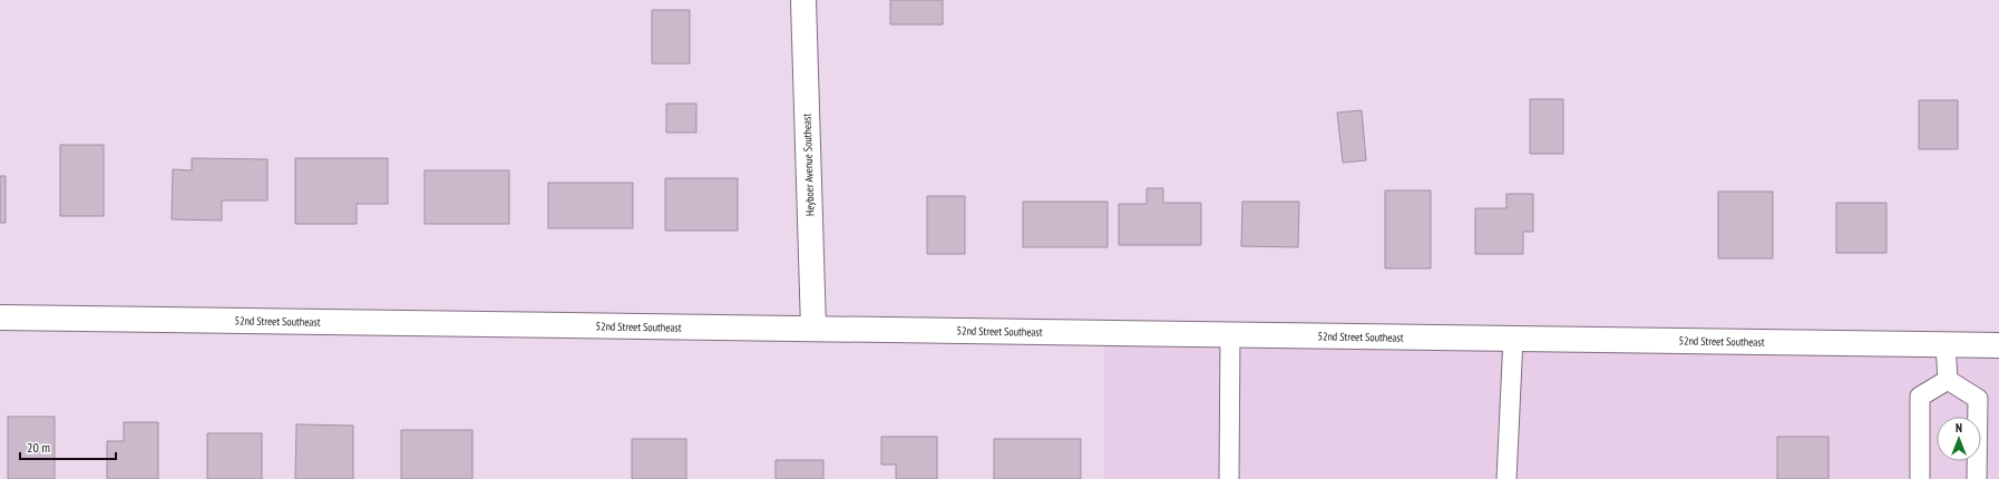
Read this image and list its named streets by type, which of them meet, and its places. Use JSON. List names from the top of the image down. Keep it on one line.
{"streets":{"main road":["Heyboer Avenue Southeast","52nd Street Southeast"]},"crossings":[["Heyboer Avenue Southeast","52nd Street Southeast"]],"scale_bar":"20 m","north":"top"}
